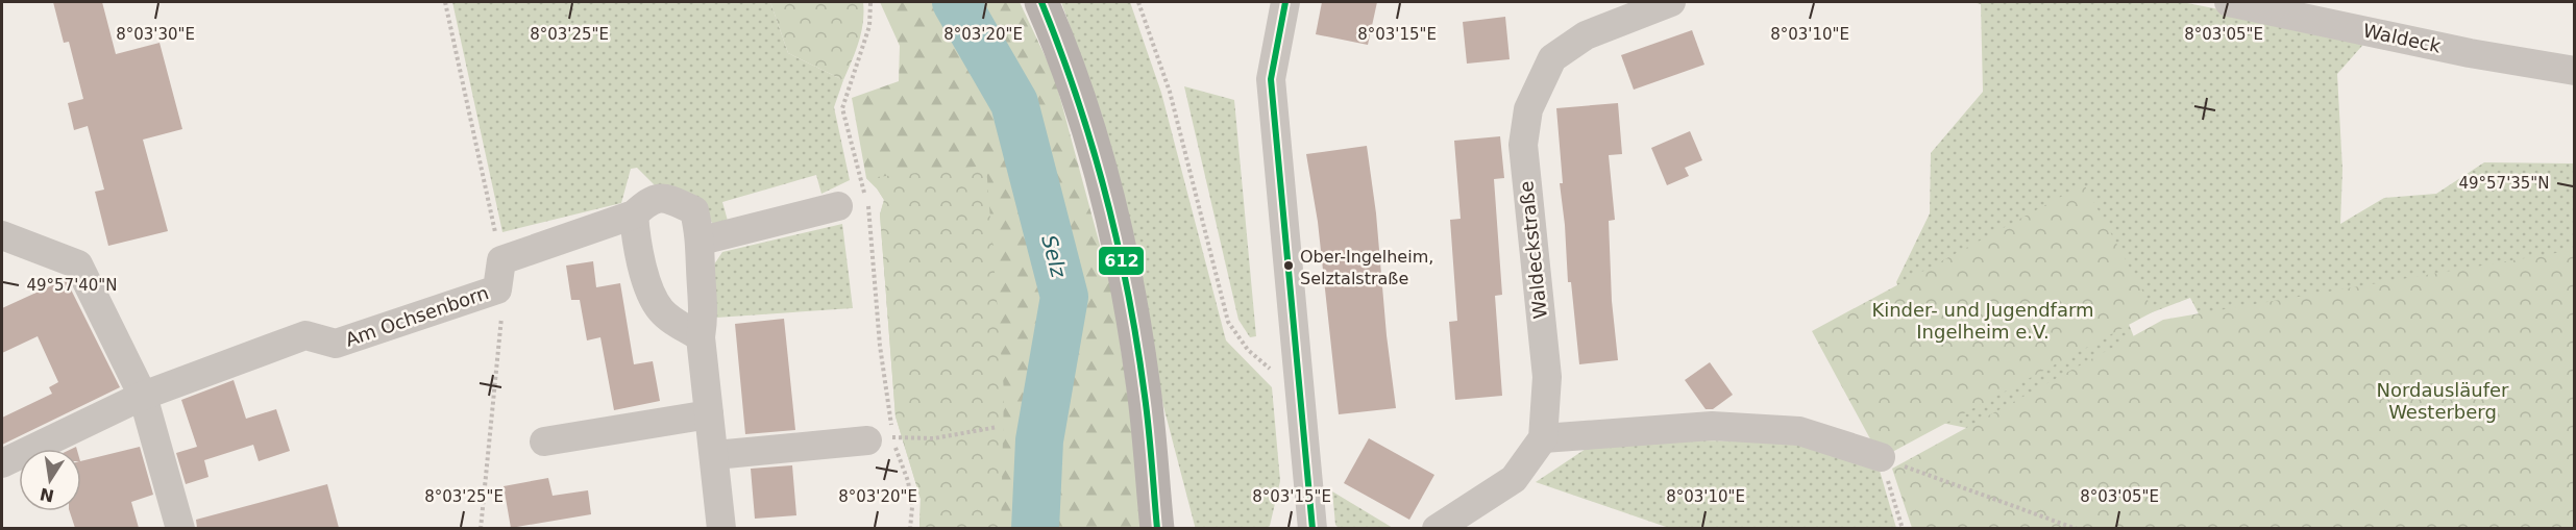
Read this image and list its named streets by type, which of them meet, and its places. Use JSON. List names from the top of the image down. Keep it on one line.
{"streets":{"street":["Waldeck","Waldeckstraße","Am Ochsenborn"]},"water":["Selz"],"parks":["Kinder- und Jugendfarm Ingelheim e.V.","Nordausläufer Westerberg"],"places":["Ober-Ingelheim, Selztalstraße"],"lines":["transit line 612"],"north":"bottom","coordinates":["8°03'30\"E","8°03'25\"E","8°03'20\"E","8°03'15\"E","8°03'10\"E","8°03'05\"E","49°57'35\"N","49°57'40\"N"]}
